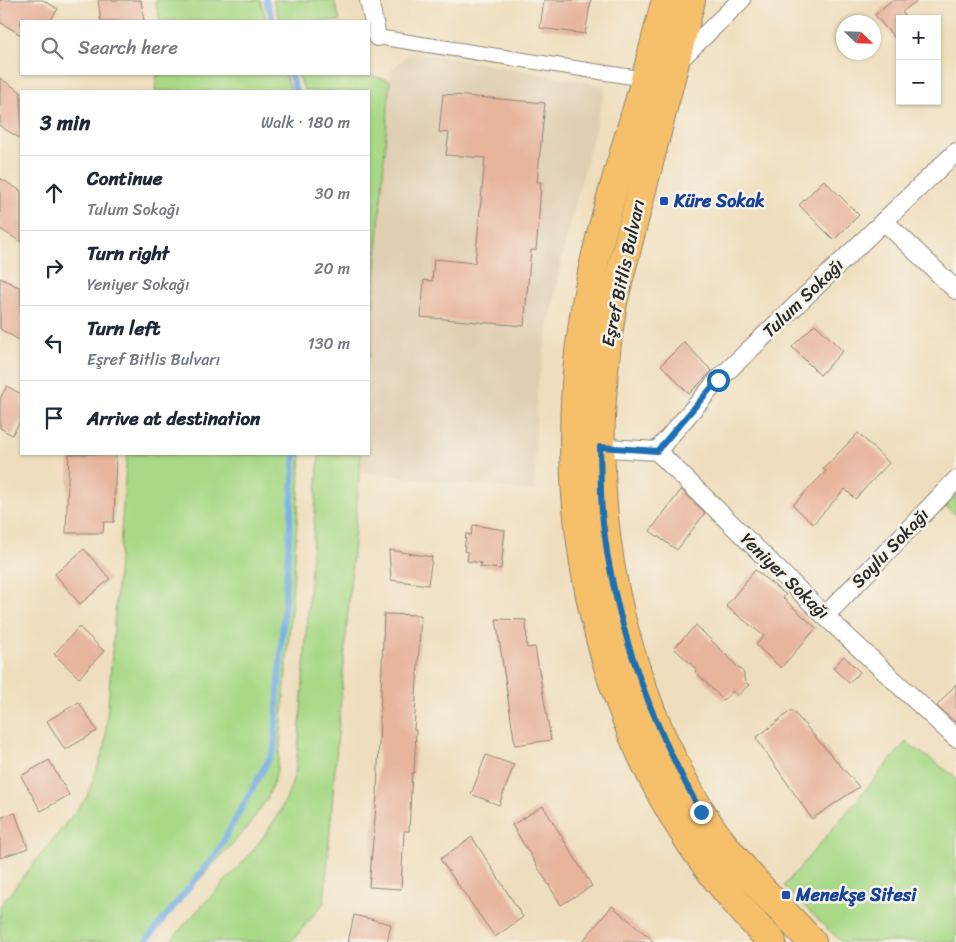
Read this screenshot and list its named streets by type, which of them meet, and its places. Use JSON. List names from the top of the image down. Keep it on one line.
{"streets":{"main road":["Eşref Bitlis Bulvarı"],"street":["Tulum Sokağı","Soylu Sokağı","Yeniyer Sokağı"]},"crossings":[["Tulum Sokağı","Yeniyer Sokağı"],["Soylu Sokağı","Yeniyer Sokağı"]],"places":{"transit":["Küre Sokak","Menekşe Sitesi"]},"north":"bottom right","page":{"map_buttons":["+","−"],"search":"Search here","heading":["3 min","Walk · 180 m"],"list":[["Continue","Tulum Sokağı","30 m"],["Turn right","Yeniyer Sokağı","20 m"],["Turn left","Eşref Bitlis Bulvarı","130 m"],"Arrive at destination"]}}
